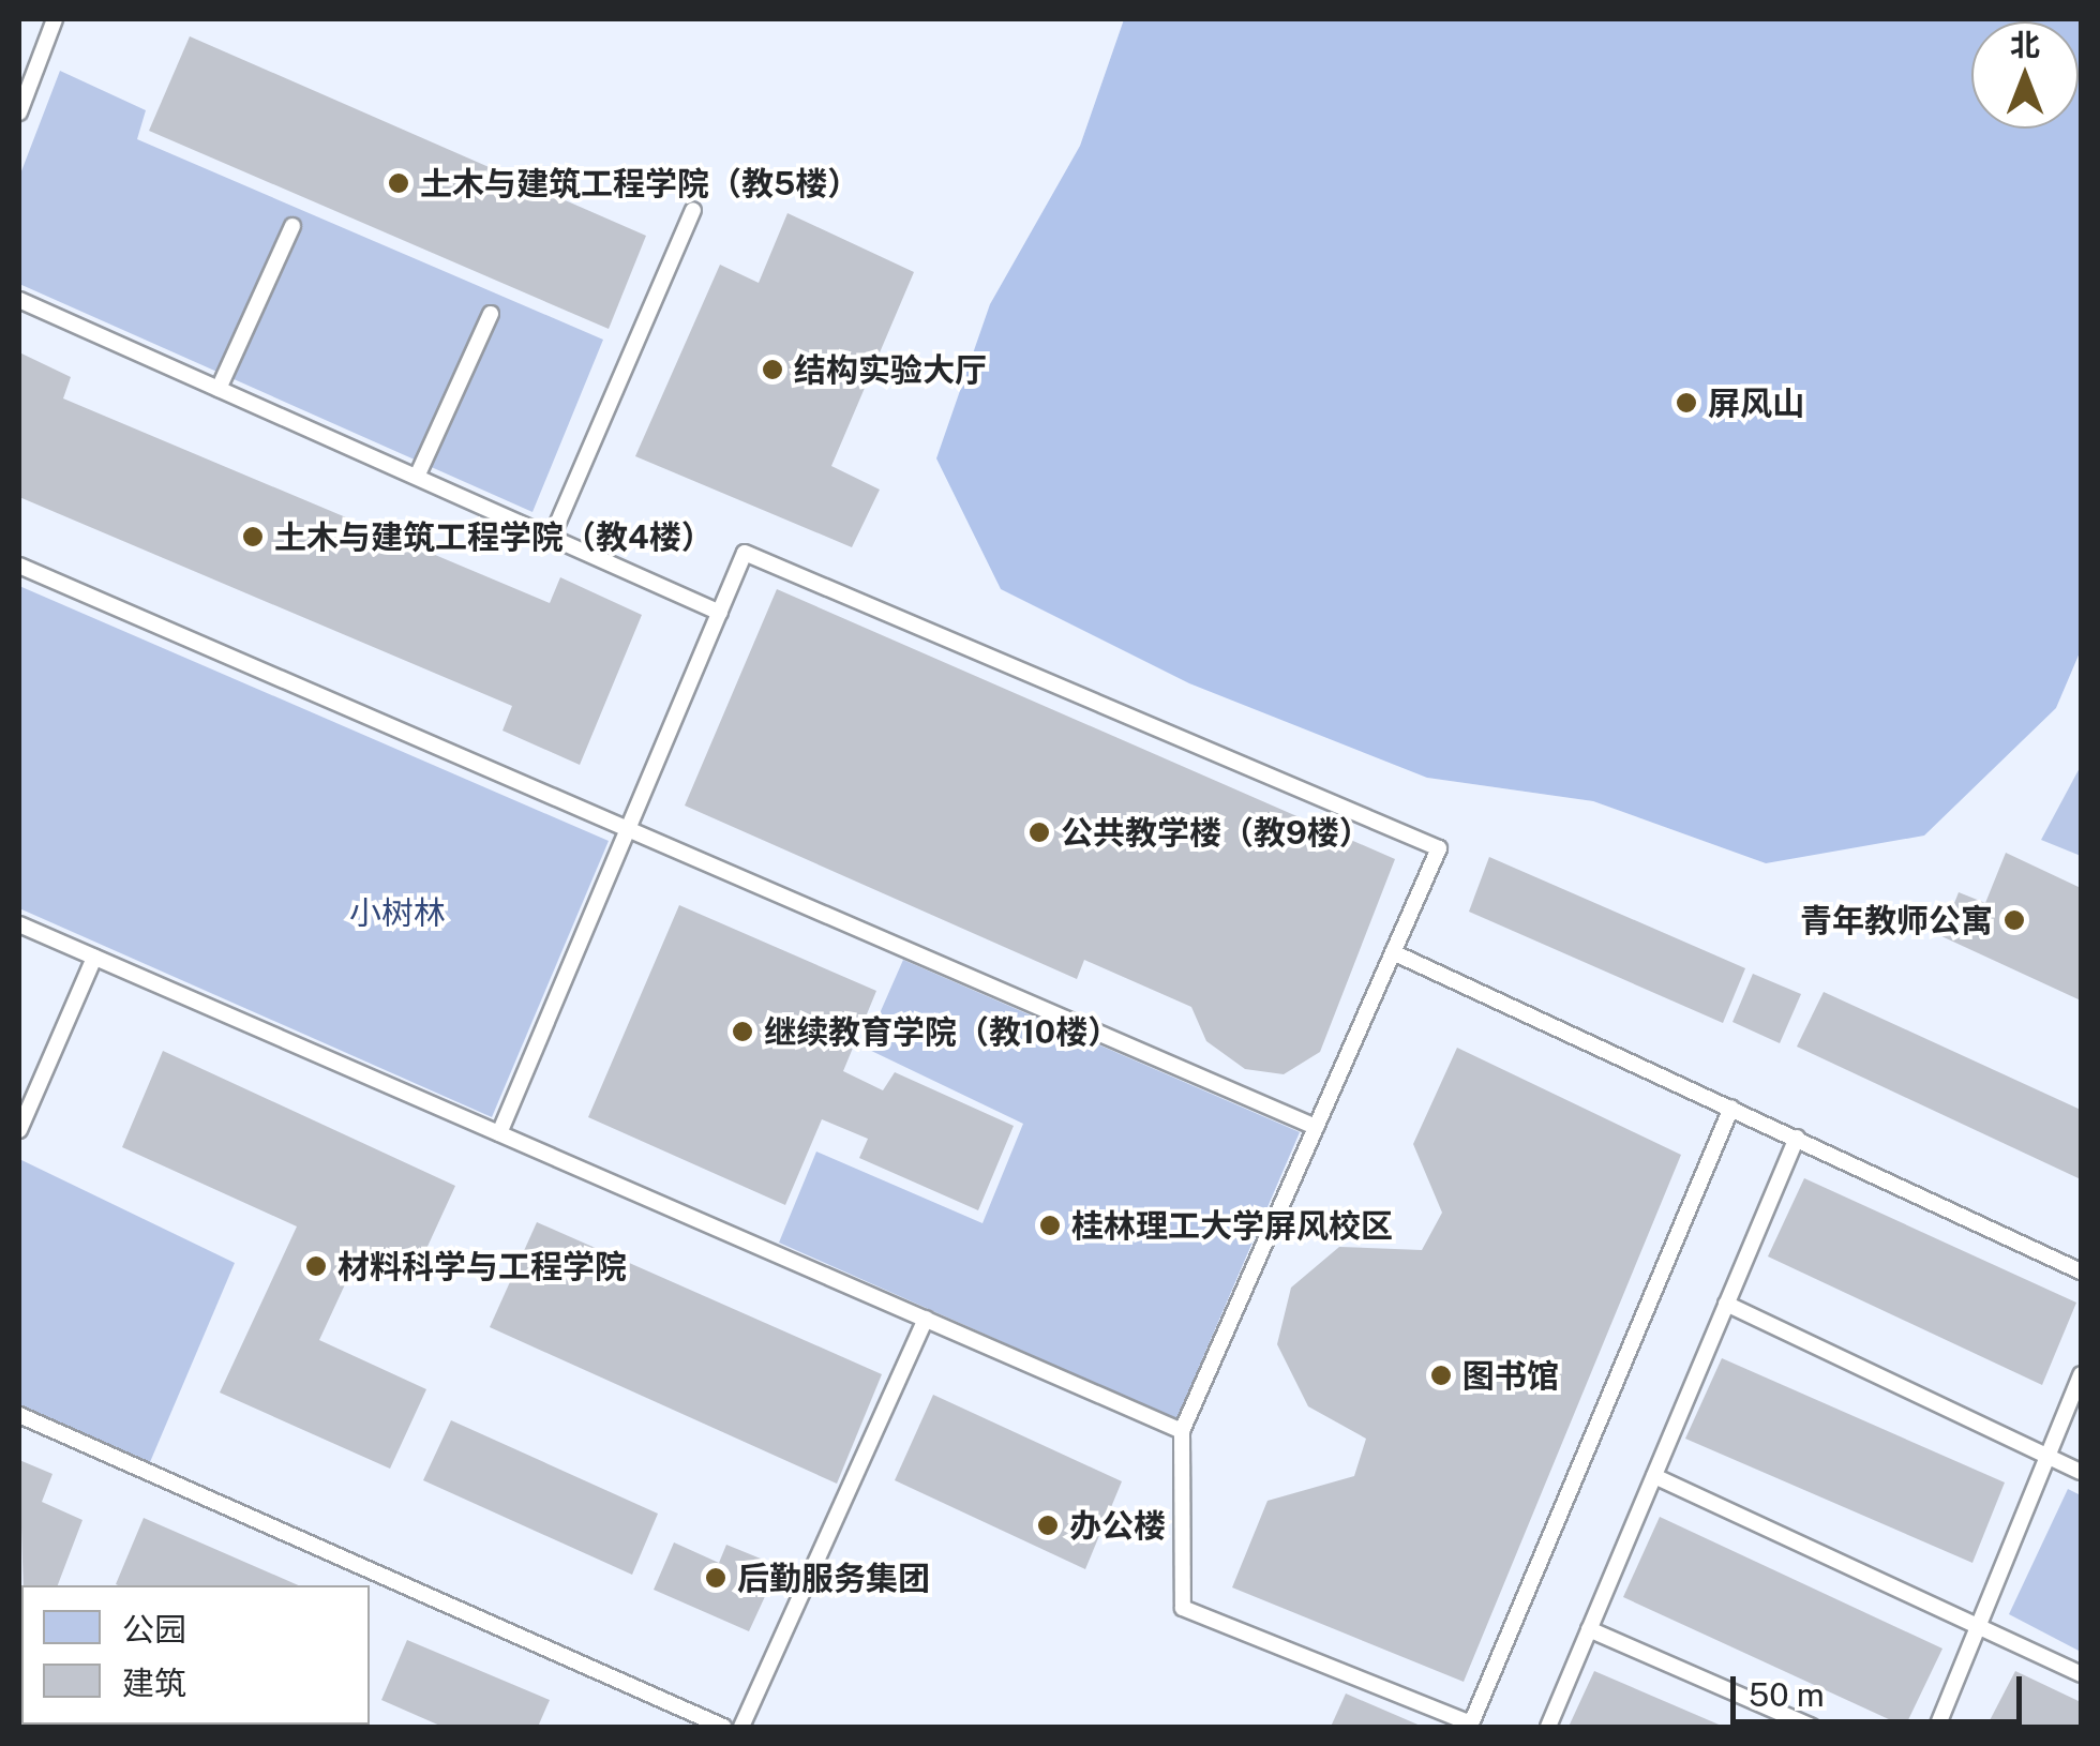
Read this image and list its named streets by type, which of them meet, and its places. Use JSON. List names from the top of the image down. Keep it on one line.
{"parks":["小树林"],"places":["土木与建筑工程学院（教5楼）","结构实验大厅","屏风山","土木与建筑工程学院（教4楼）","公共教学楼（教9楼）","青年教师公寓","继续教育学院（教10楼）","桂林理工大学屏风校区","材料科学与工程学院","图书馆","办公楼","后勤服务集团"],"legend":["公园","建筑"],"scale_bar":"50 m","north":"top"}
